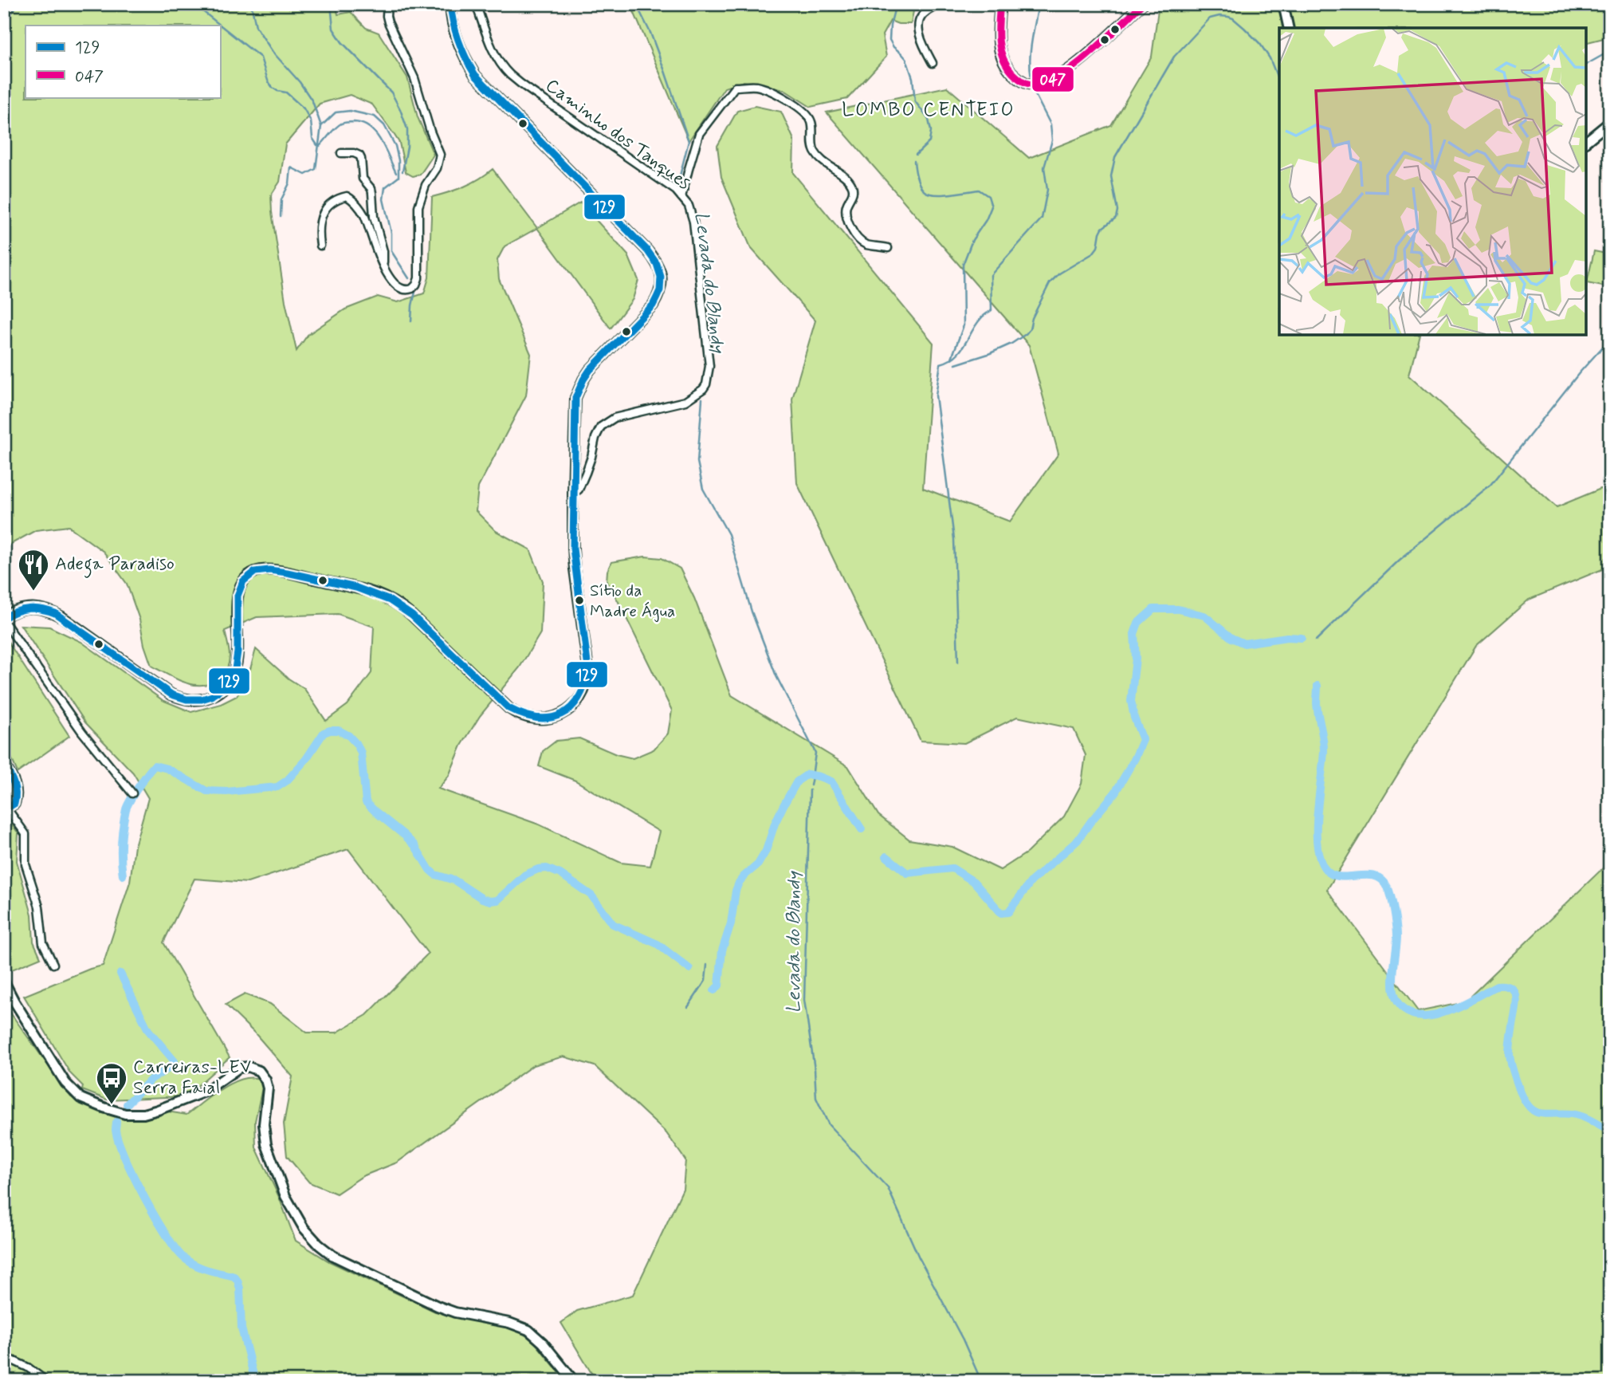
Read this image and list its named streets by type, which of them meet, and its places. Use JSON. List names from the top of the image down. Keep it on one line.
{"streets":{"street":["Caminho dos Tanques"]},"districts":["LOMBO CENTEIO"],"water":["Levada do Blandy"],"places":{"restaurant":["Adega Paradiso"],"other":["Sítio da Madre Água"],"bus stop":["Carreiras-LEV Serra Faial"]},"lines":["transit line 129","transit line 047"],"legend":["129","047"]}
